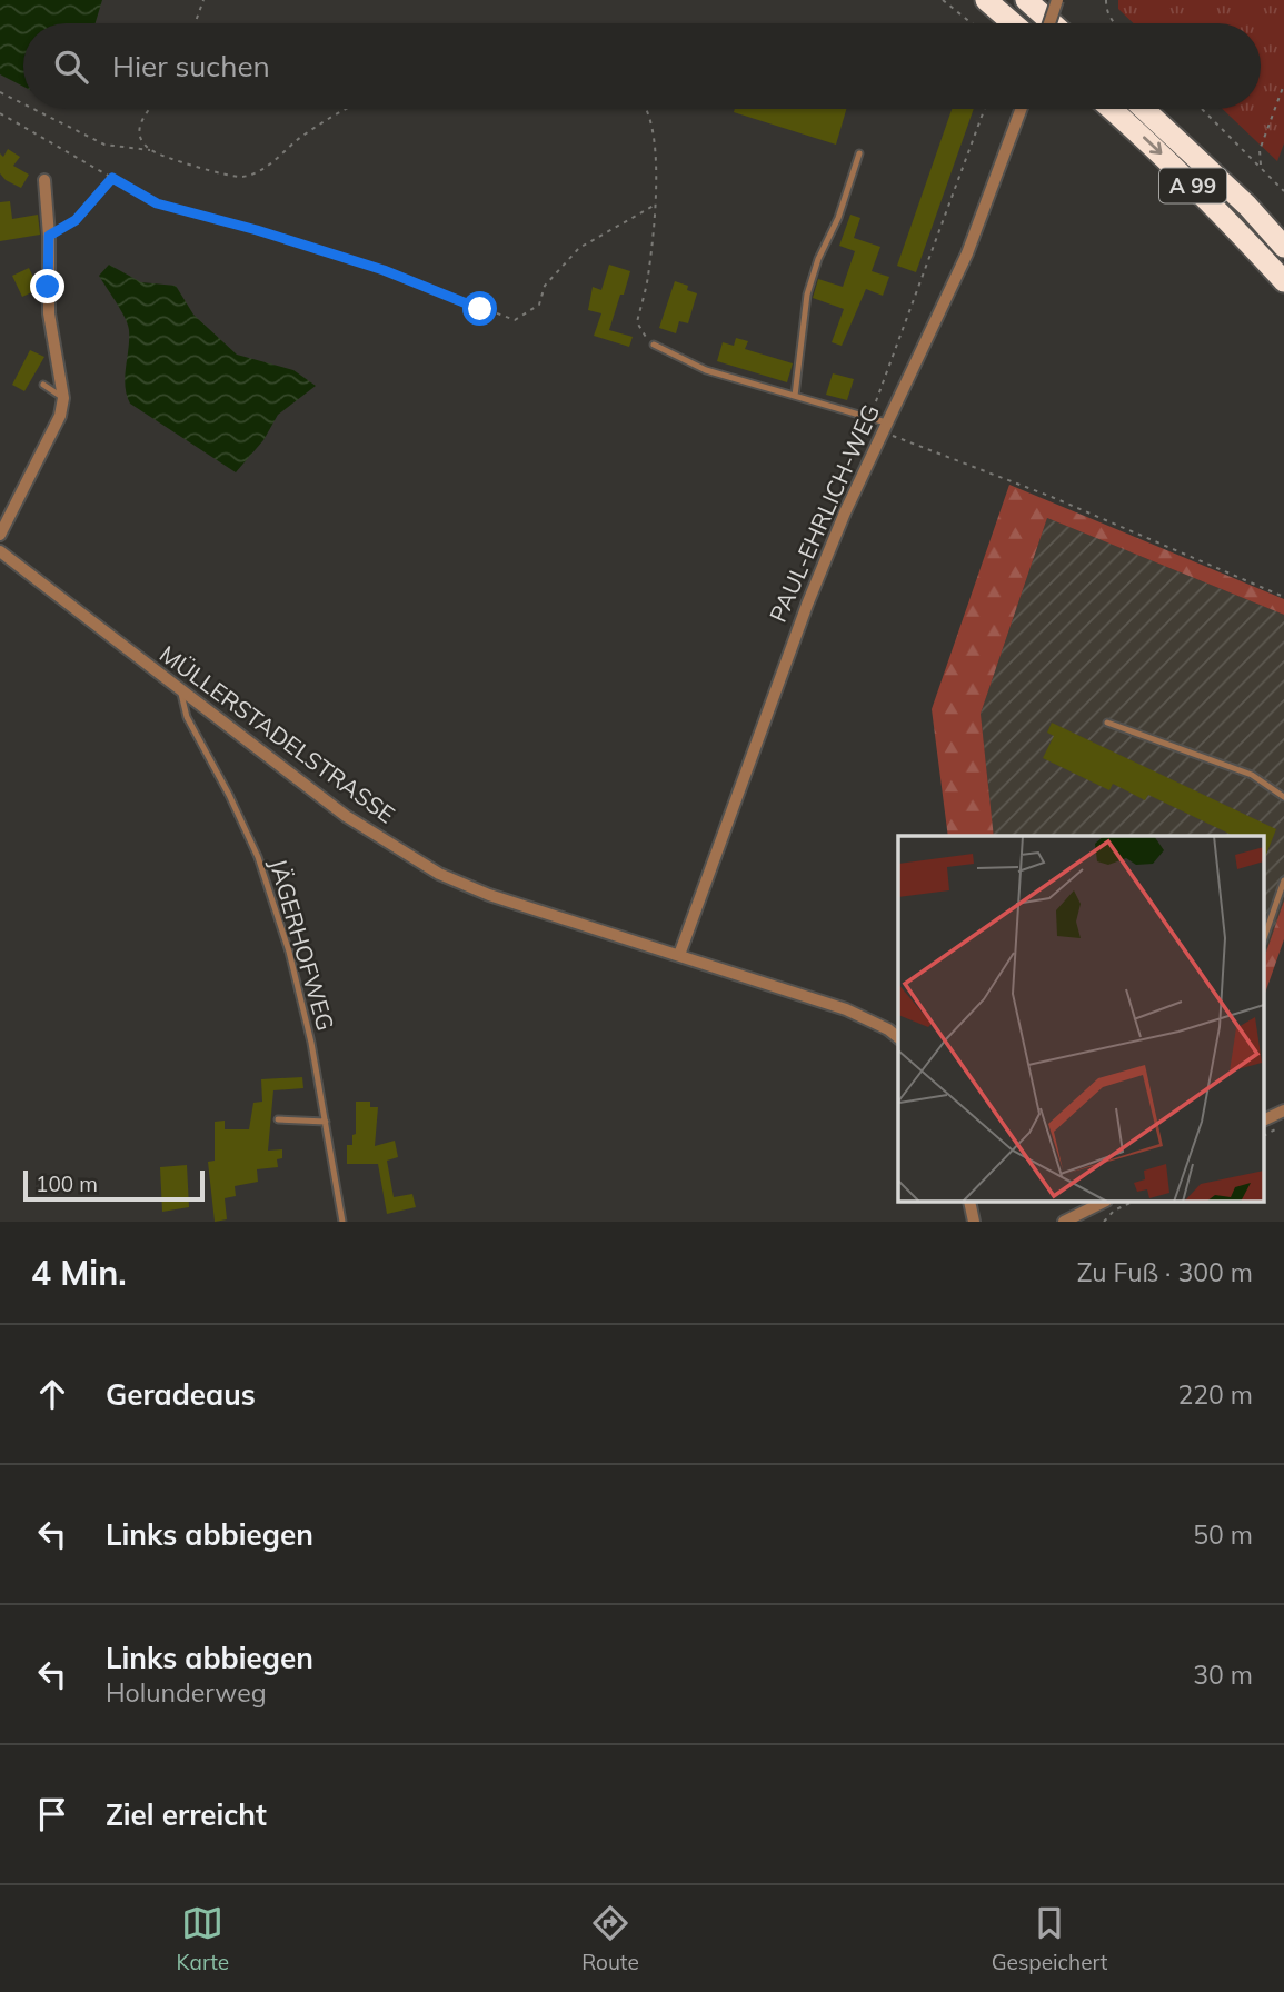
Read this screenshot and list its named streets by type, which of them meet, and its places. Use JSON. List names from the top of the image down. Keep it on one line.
{"streets":{"highway":["A 99"],"street":["PAUL-EHRLICH-WEG","MÜLLERSTADELSTRASSE"],"lane":["JÄGERHOFWEG"]},"crossings":[["PAUL-EHRLICH-WEG","MÜLLERSTADELSTRASSE"],["MÜLLERSTADELSTRASSE","JÄGERHOFWEG"]],"scale_bar":"100 m","page":{"search":"Hier suchen","scale":"100 m","heading":["4 Min.","Zu Fuß · 300 m"],"list":[["Geradeaus","220 m"],["Links abbiegen","50 m"],["Links abbiegen","Holunderweg","30 m"],"Ziel erreicht"],"nav":["Karte","Route","Gespeichert"]}}
